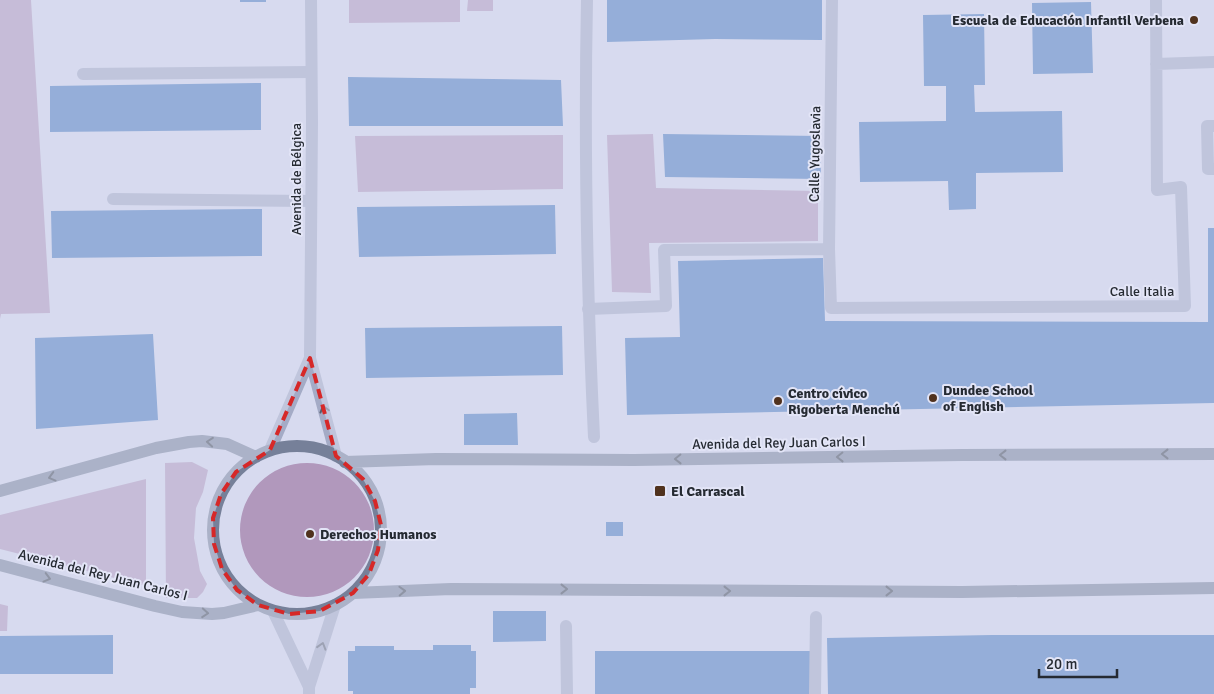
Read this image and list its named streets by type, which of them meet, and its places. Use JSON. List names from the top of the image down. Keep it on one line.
{"streets":{"main road":["Avenida del Rey Juan Carlos I"],"street":["Calle Yugoslavia","Avenida de Bélgica","Calle Italia"]},"crossings":[["Calle Yugoslavia","Calle Italia"]],"places":{"other":["Escuela de Educación Infantil Verbena","Dundee School of English","Centro cívico Rigoberta Menchú","Derechos Humanos"],"transit":["El Carrascal"]},"scale_bar":"20 m"}
